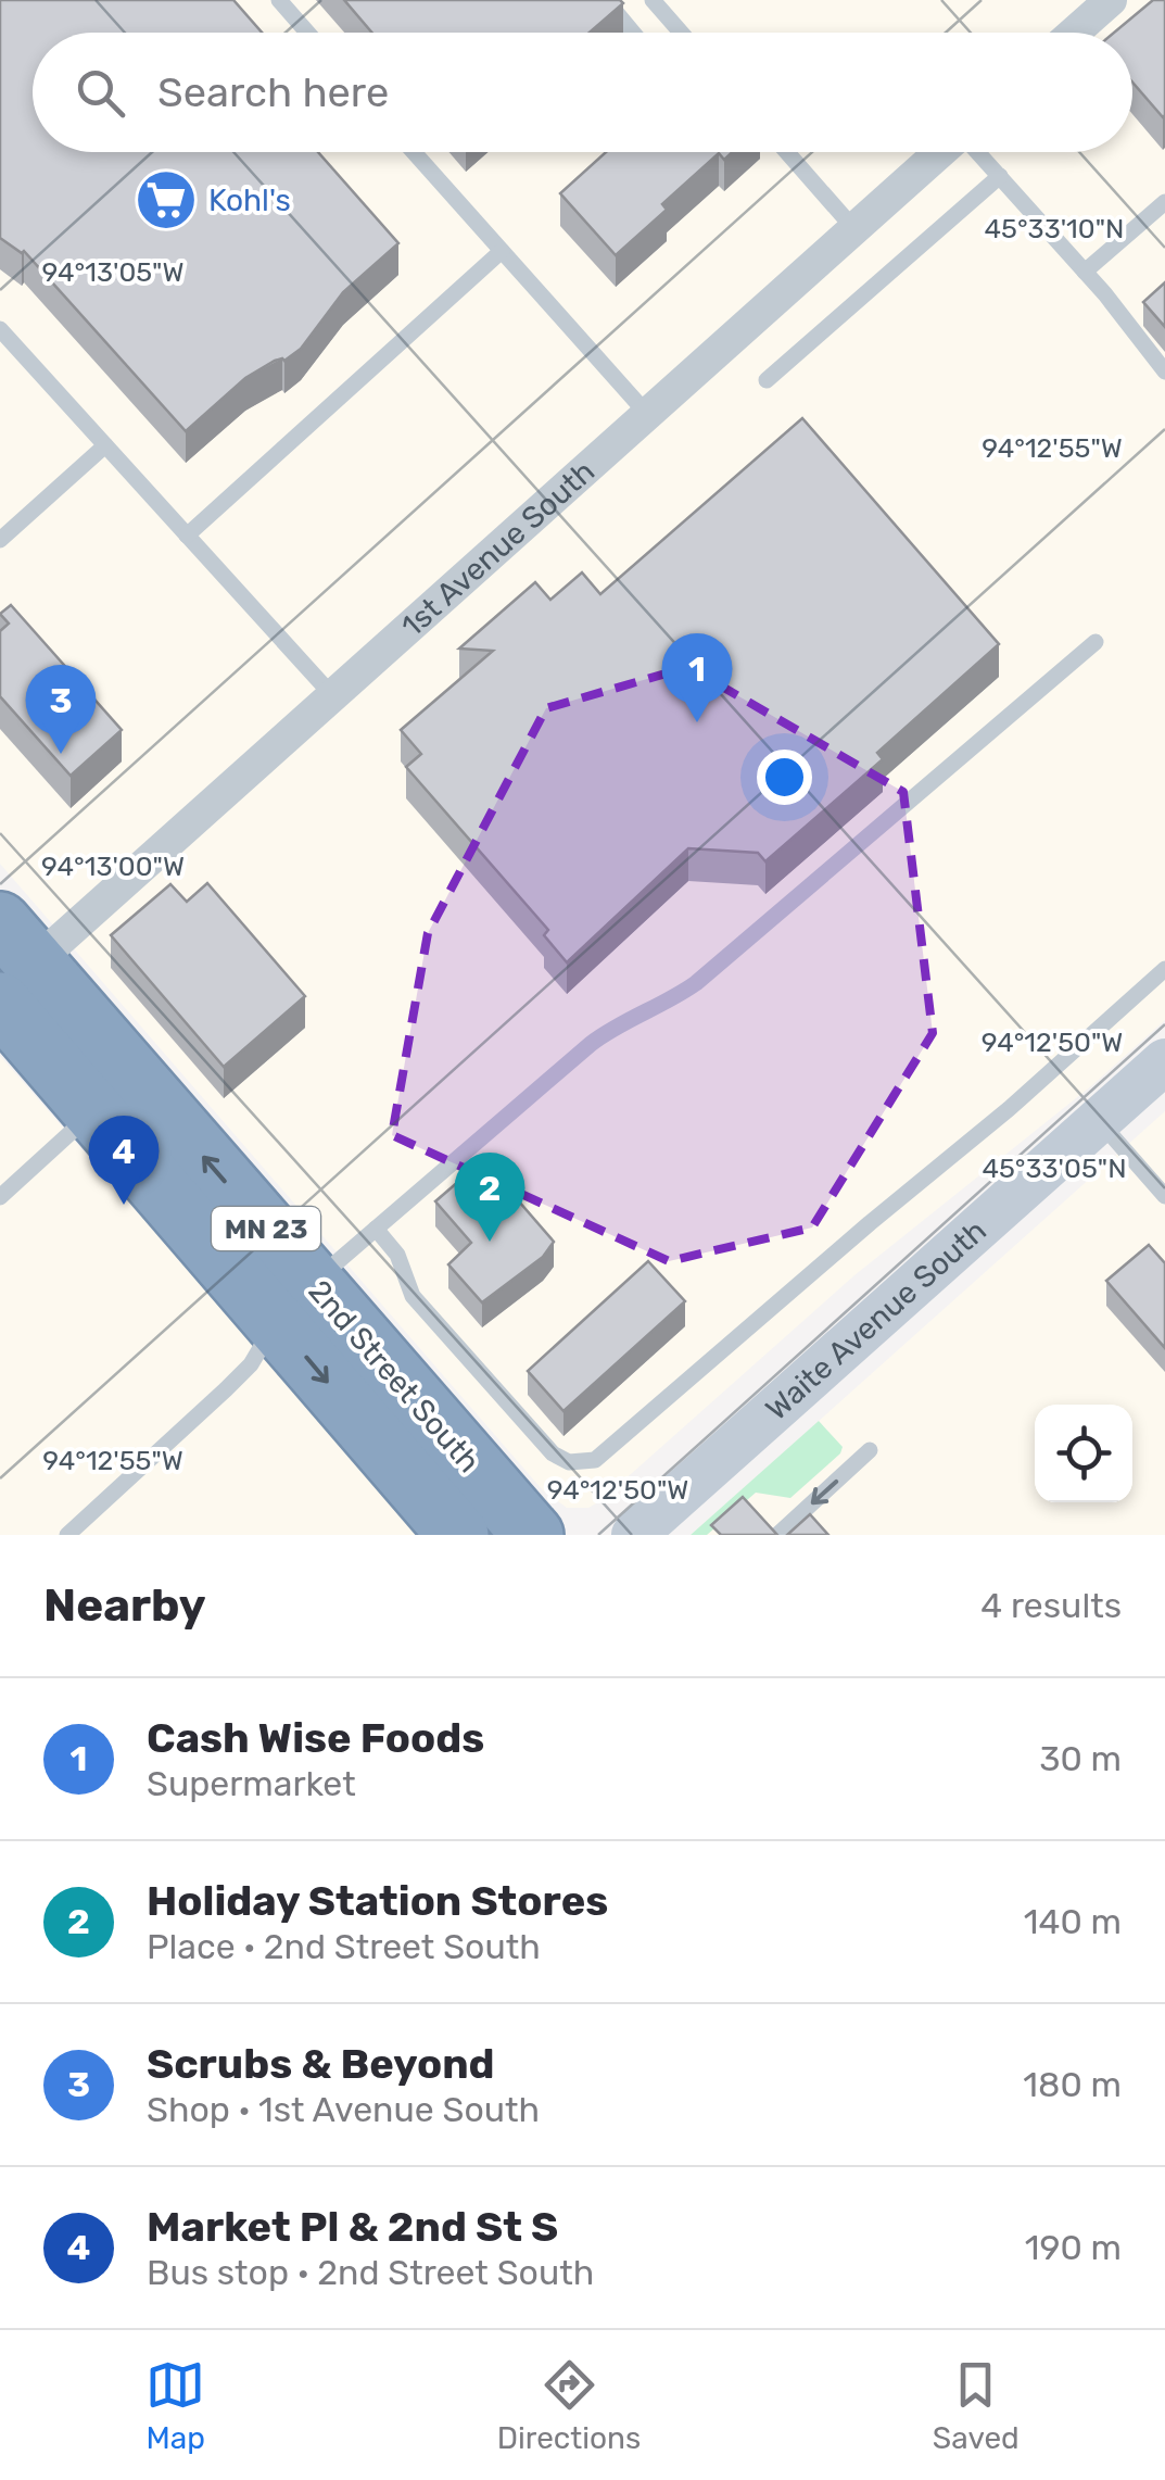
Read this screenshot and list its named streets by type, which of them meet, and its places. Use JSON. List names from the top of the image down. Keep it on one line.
{"streets":{"highway":["MN 23","2nd Street South"],"street":["1st Avenue South","Waite Avenue South"]},"crossings":[["1st Avenue South","2nd Street South"]],"places":{"supermarket":["Kohl's"]},"page":{"search":"Search here","pins":["1","3","4","2"],"heading":["Nearby","4 results"],"list":[{"mark":"1","name":"Cash Wise Foods","note":"Supermarket","value":"30 m"},{"mark":"2","name":"Holiday Station Stores","note":"Place · 2nd Street South","value":"140 m"},{"mark":"3","name":"Scrubs & Beyond","note":"Shop · 1st Avenue South","value":"180 m"},{"mark":"4","name":"Market Pl & 2nd St S","note":"Bus stop · 2nd Street South","value":"190 m"}],"nav":["Map","Directions","Saved"]},"coordinates":["45°33'10\"N","94°13'05\"W","94°12'55\"W","94°13'00\"W","94°12'50\"W","45°33'05\"N"]}
